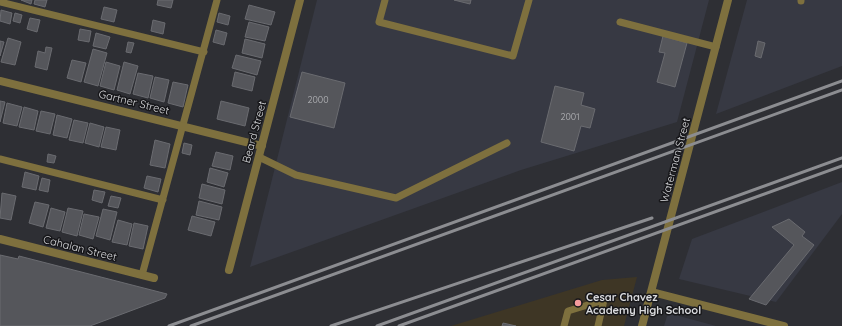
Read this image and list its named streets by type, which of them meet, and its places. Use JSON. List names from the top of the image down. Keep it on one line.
{"streets":{"street":["Gartner Street","Beard Street","Waterman Street","Cahalan Street"]},"crossings":[["Gartner Street","Beard Street"]],"places":["Cesar Chavez Academy High School"],"house_numbers":["2000","2001"]}
